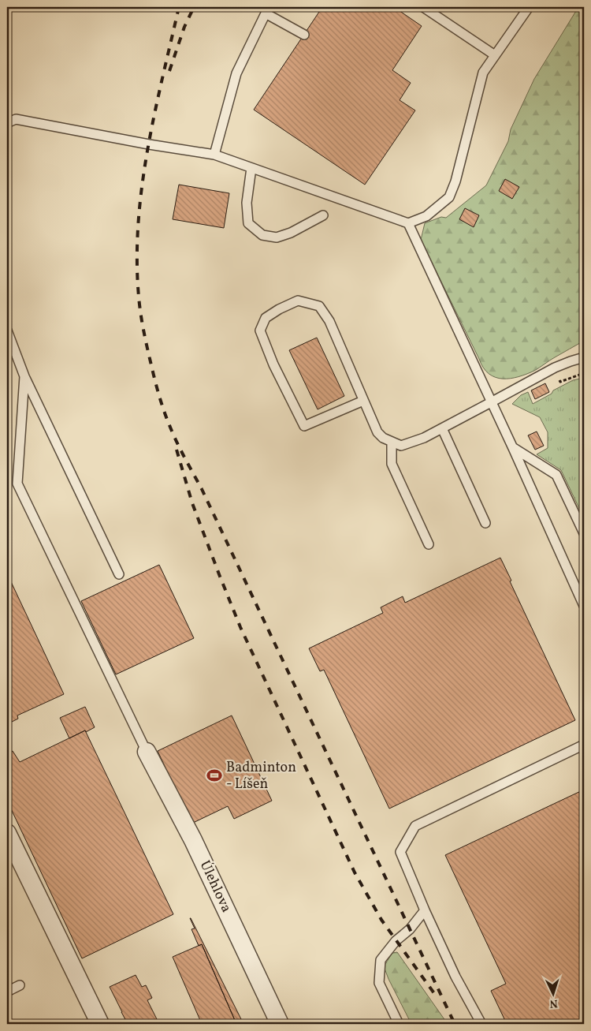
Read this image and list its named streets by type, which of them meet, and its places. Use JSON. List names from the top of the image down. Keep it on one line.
{"streets":{"street":["Úlehlova"]},"places":{"sports":["Badminton - Líšeň"]},"north":"bottom"}
